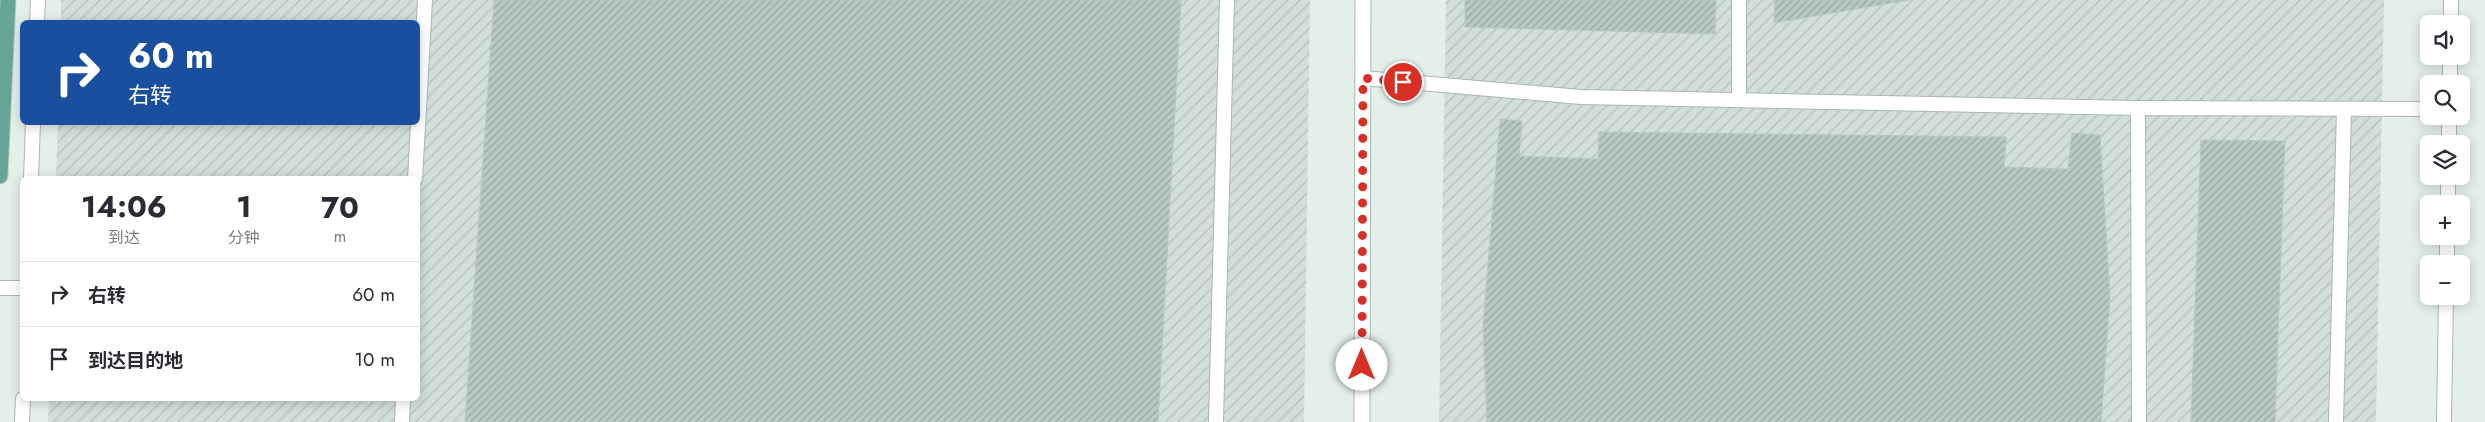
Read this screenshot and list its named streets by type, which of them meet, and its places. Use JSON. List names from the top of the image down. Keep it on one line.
{"page":{"map_buttons":["+","−"],"turn":["60 m","右转"],"eta":["14:06","到达","1","分钟","70","m"],"list":[{"name":"右转","value":"60 m"},{"name":"到达目的地","value":"10 m"}]}}
